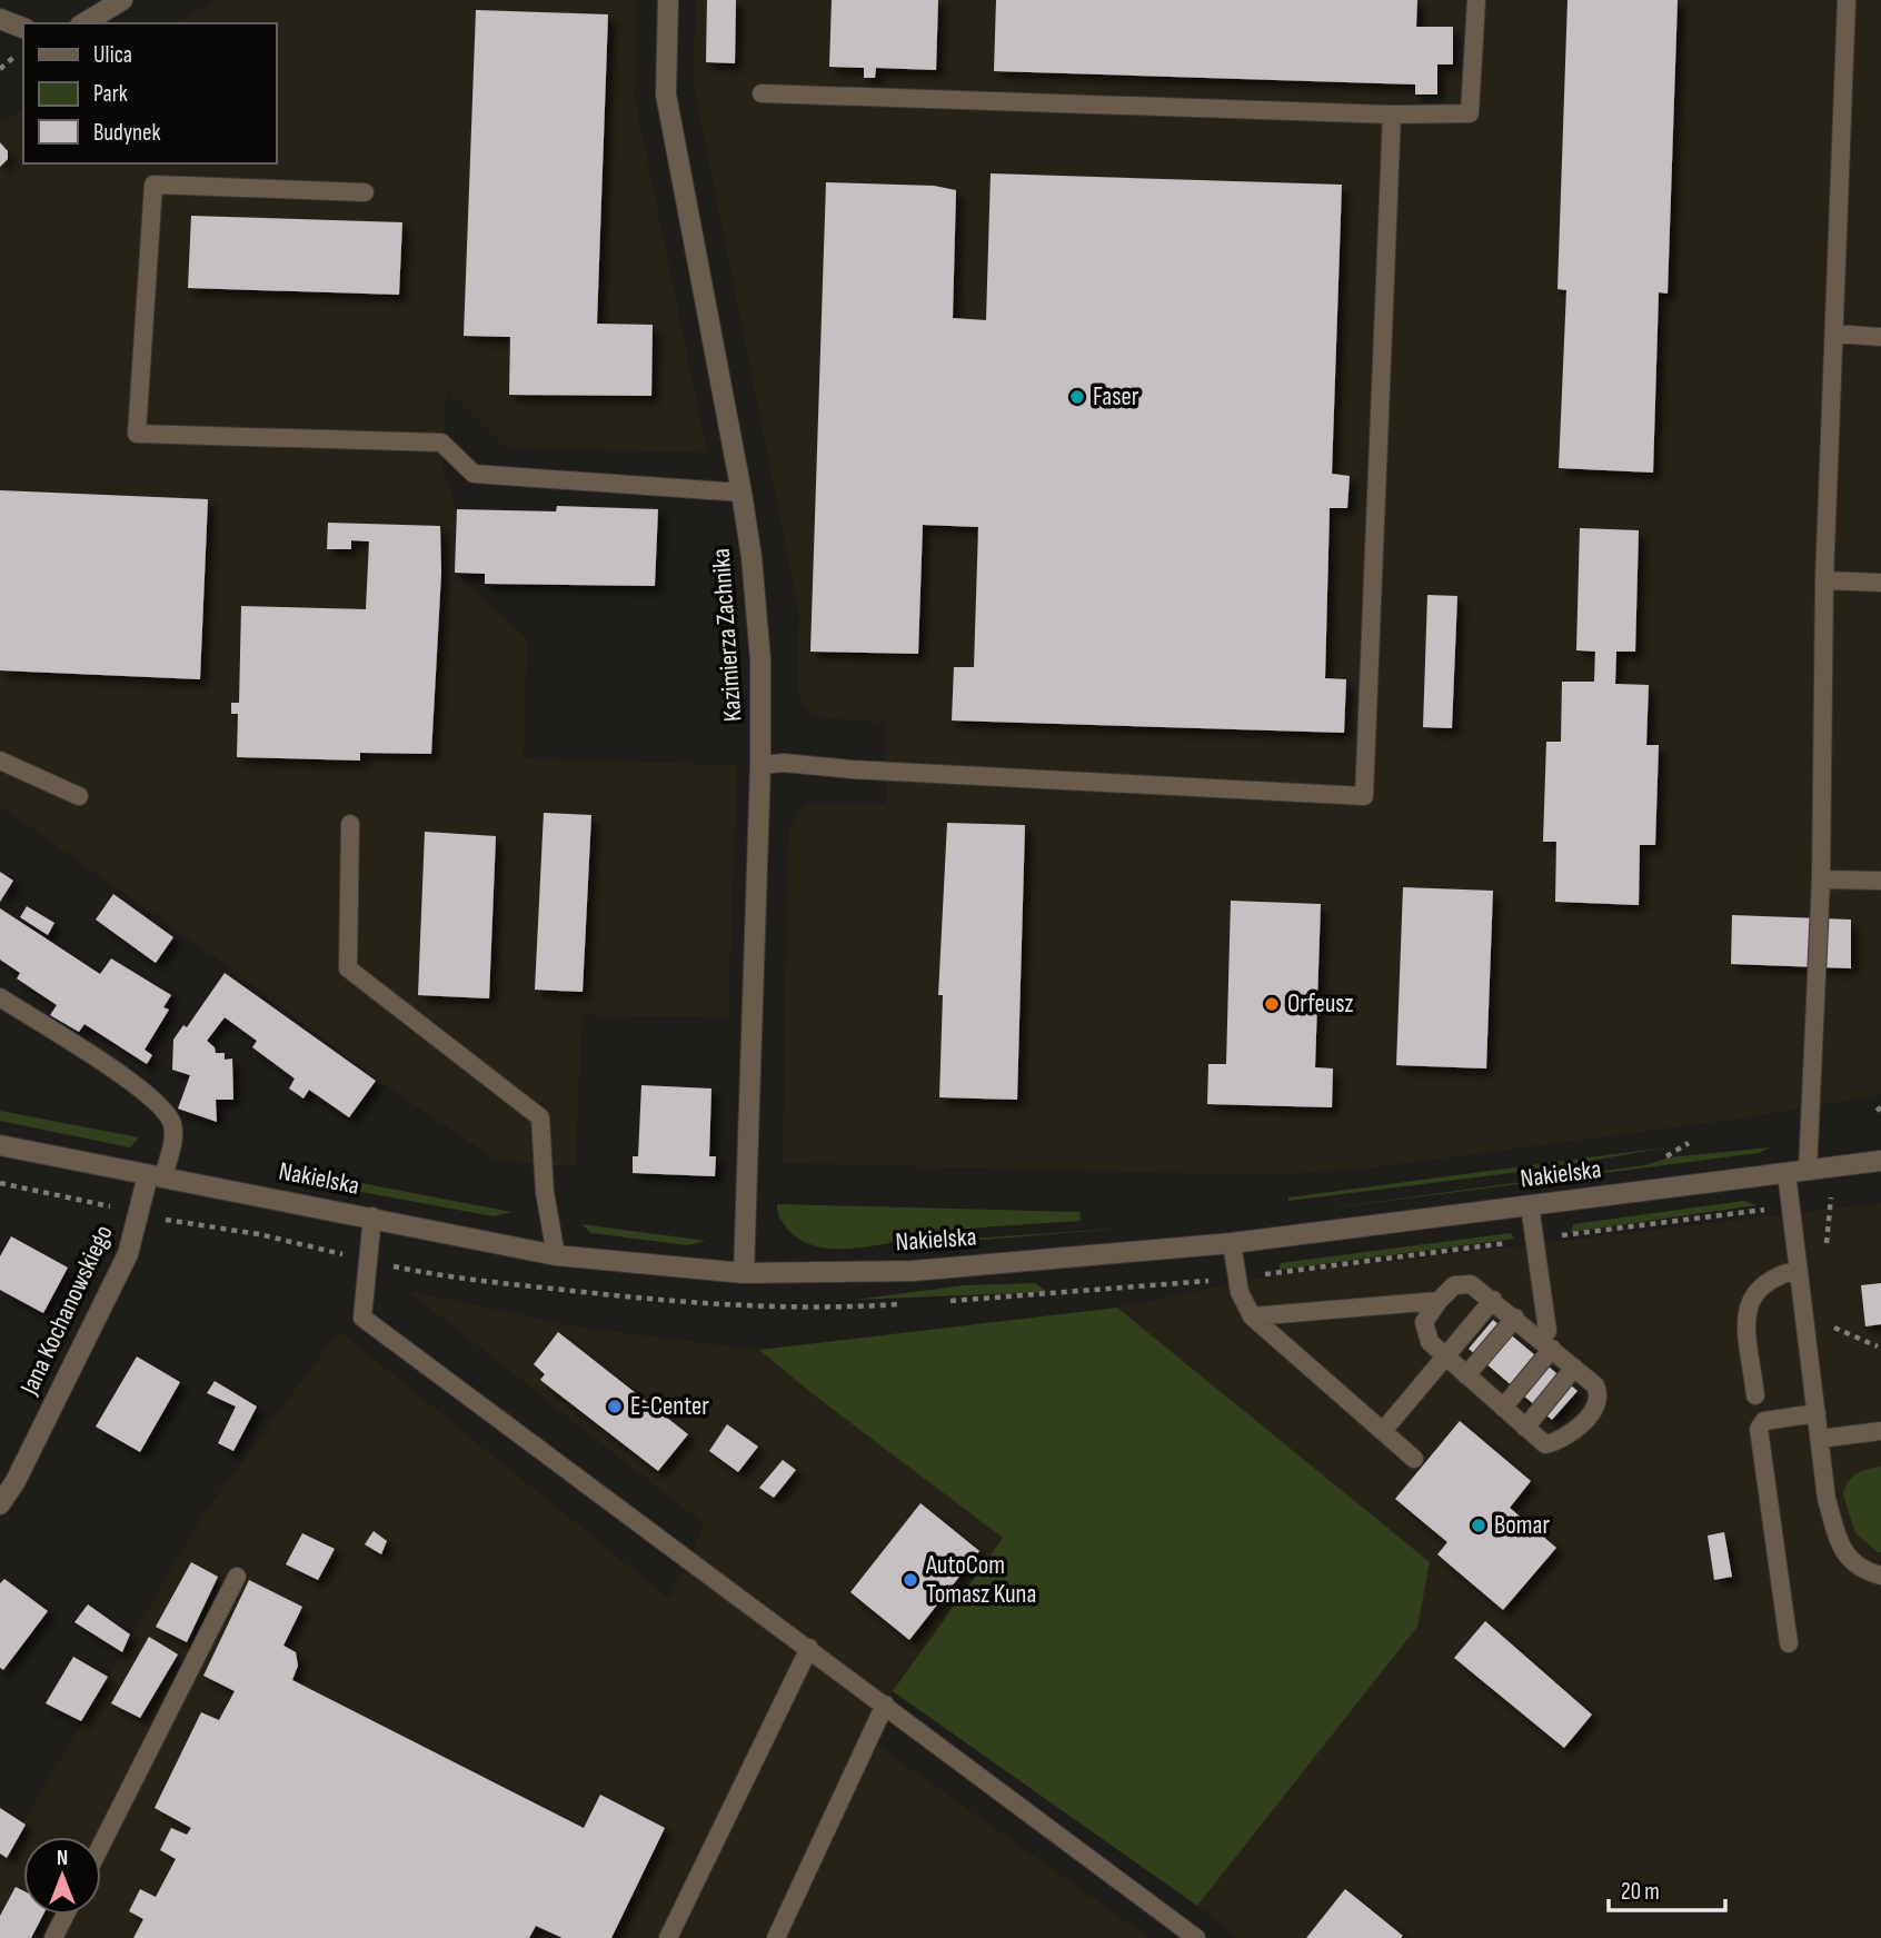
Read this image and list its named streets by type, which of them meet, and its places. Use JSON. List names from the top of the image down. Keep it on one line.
{"streets":{"street":["Kazimierza Zachnika","Nakielska","Jana Kochanowskiego"]},"crossings":[["Kazimierza Zachnika","Nakielska"],["Nakielska","Jana Kochanowskiego"]],"places":["Faser","Orfeusz","E-Center","Bomar","AutoCom Tomasz Kuna"],"legend":["Ulica","Park","Budynek"],"scale_bar":"20 m","north":"top"}
